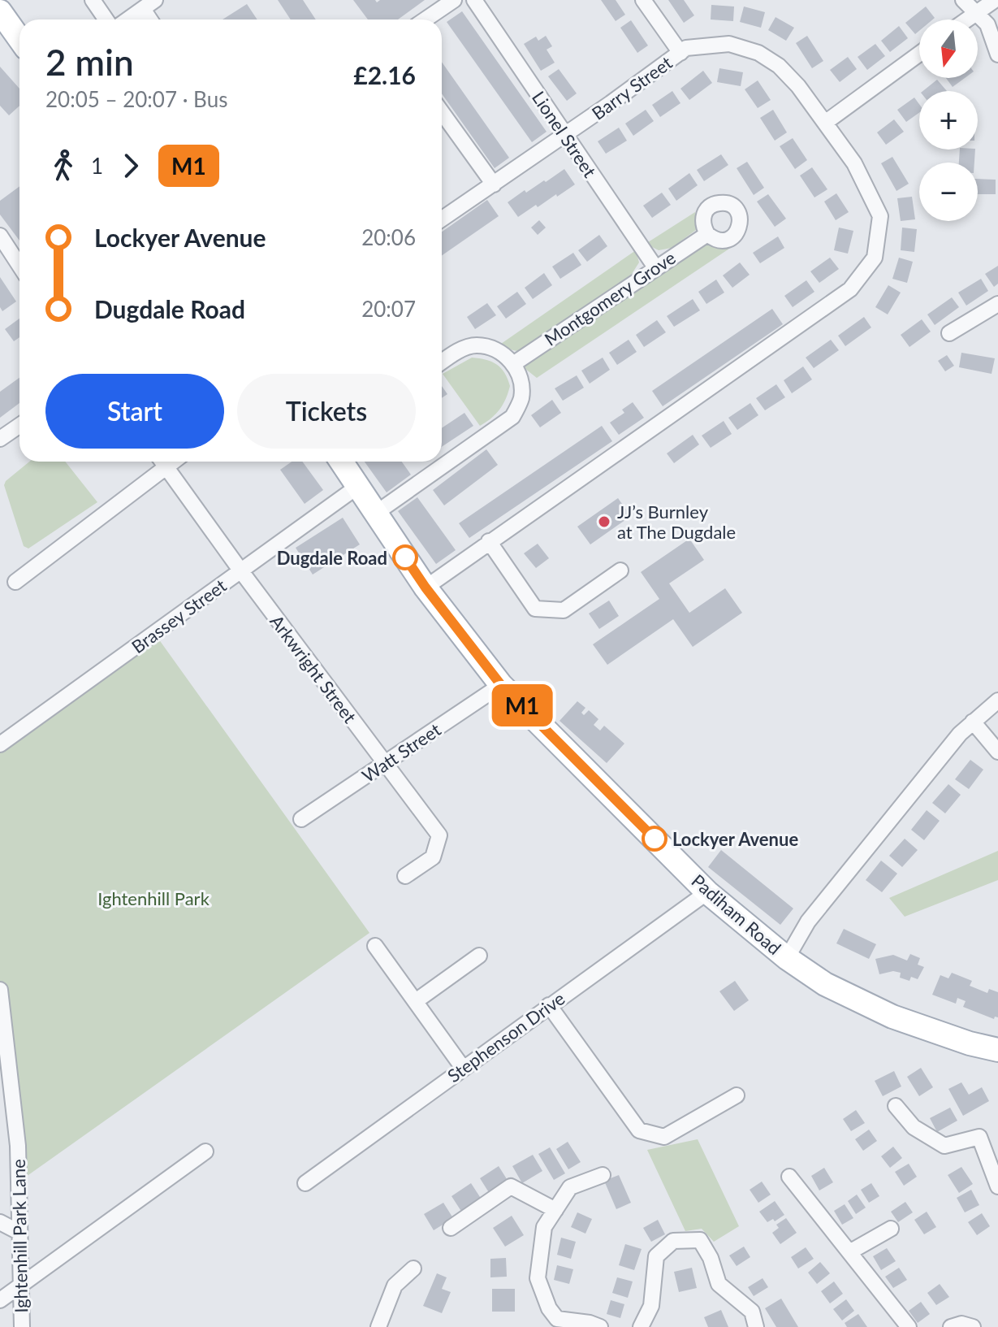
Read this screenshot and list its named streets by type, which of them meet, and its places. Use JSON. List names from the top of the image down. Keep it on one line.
{"streets":{"main road":["Padiham Road"],"street":["Barry Street","Lionel Street","Montgomery Grove","Brassey Street","Arkwright Street","Watt Street","Stephenson Drive","Ightenhill Park Lane"]},"crossings":[["Barry Street","Lionel Street"],["Lionel Street","Montgomery Grove"],["Brassey Street","Arkwright Street"],["Brassey Street","Padiham Road"],["Arkwright Street","Watt Street"],["Watt Street","Padiham Road"],["Padiham Road","Stephenson Drive"]],"parks":["Ightenhill Park"],"places":["JJ’s Burnley at The Dugdale","Dugdale Road","Lockyer Avenue"],"lines":["bus line M1"],"north":"bottom","page":{"on_map":"M1","map_buttons":["+","−"],"heading":["2 min","20:05 – 20:07 · Bus","£2.16"],"legs":["1","M1"],"list":[{"name":"Lockyer Avenue","value":"20:06"},{"name":"Dugdale Road","value":"20:07"}],"buttons":["Start","Tickets"]}}
